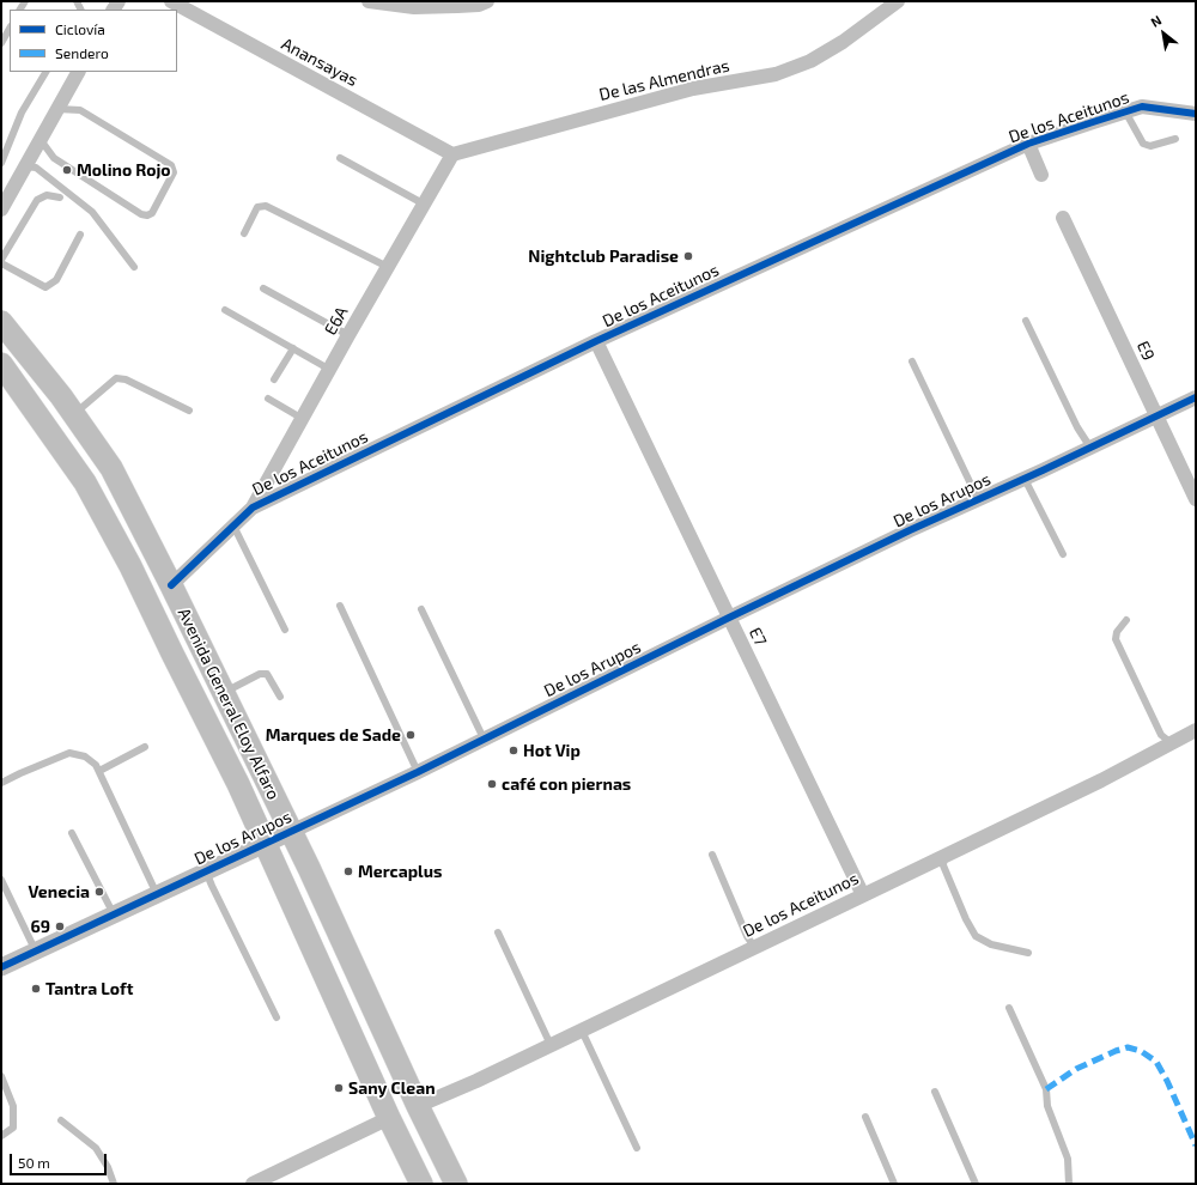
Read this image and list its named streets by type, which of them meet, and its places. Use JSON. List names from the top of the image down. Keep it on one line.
{"streets":{"main road":["Avenida General Eloy Alfaro"],"street":["Anansayas","De las Almendras","De los Aceitunos","E6A","E9","De los Arupos","E7"]},"crossings":[["Anansayas","De las Almendras"],["Anansayas","E6A"],["De las Almendras","E6A"],["De los Aceitunos","E6A"],["De los Aceitunos","E7"],["De los Aceitunos","Avenida General Eloy Alfaro"],["E9","De los Arupos"],["De los Arupos","E7"],["De los Arupos","Avenida General Eloy Alfaro"]],"places":["Molino Rojo","Nightclub Paradise","Marques de Sade","Hot Vip","café con piernas","Mercaplus","Venecia","69","Tantra Loft","Sany Clean"],"legend":["Ciclovía","Sendero"],"scale_bar":"50 m","north":"top left"}
